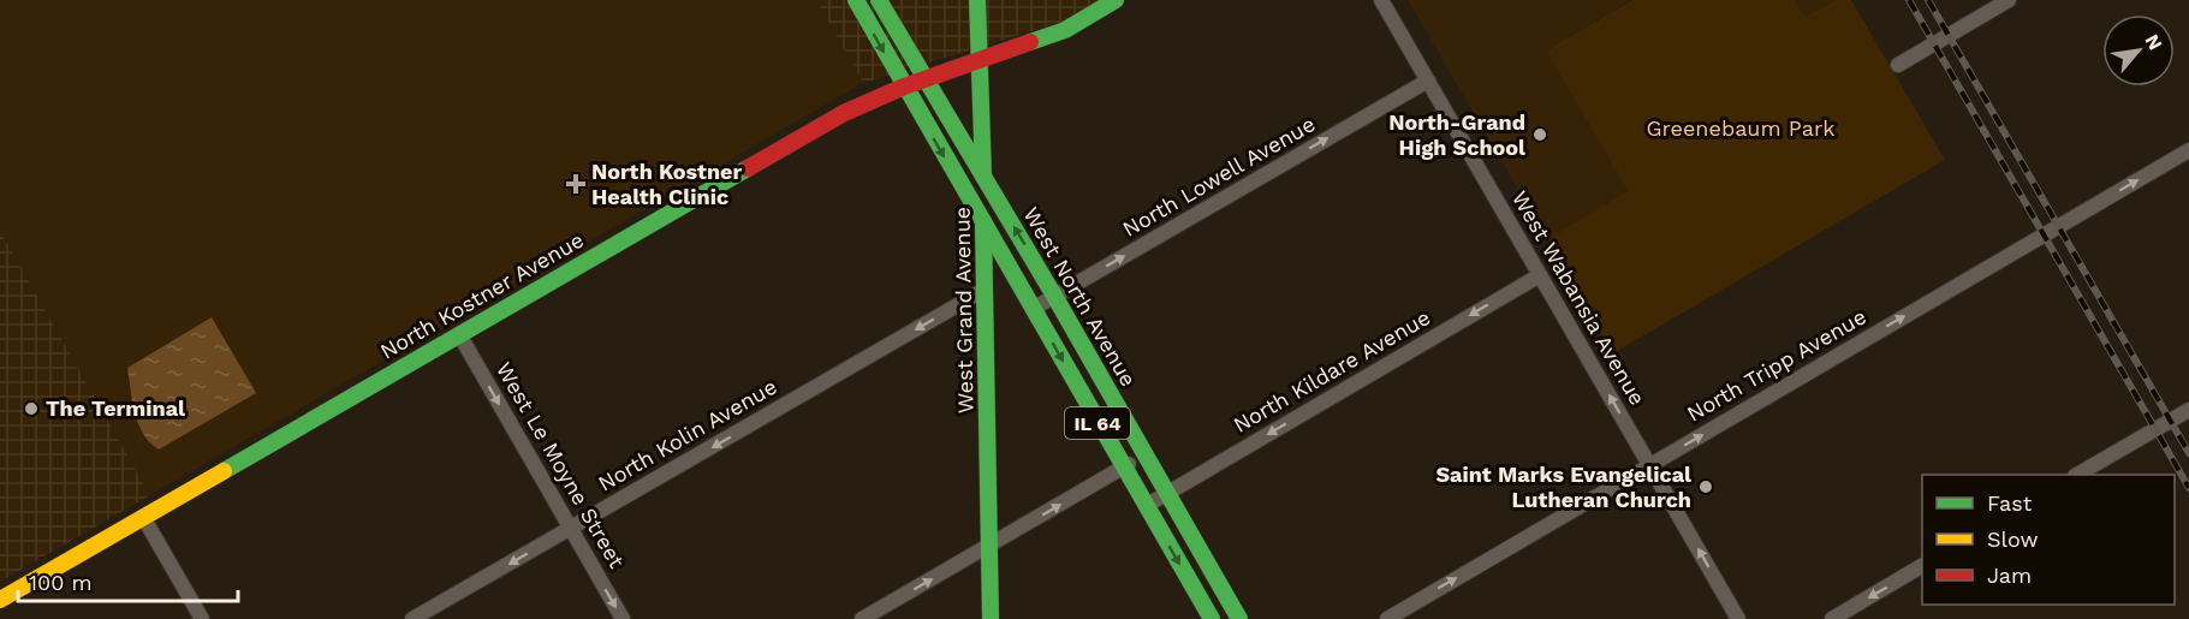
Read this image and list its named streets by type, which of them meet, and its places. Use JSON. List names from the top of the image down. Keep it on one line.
{"streets":{"main road":["North Kostner Avenue","West North Avenue","West Grand Avenue","IL 64"],"street":["North Lowell Avenue","West Wabansia Avenue","North Tripp Avenue","North Kildare Avenue","North Kolin Avenue","West Le Moyne Street"]},"crossings":[["North Lowell Avenue","West North Avenue"],["North Lowell Avenue","West Wabansia Avenue"],["North Lowell Avenue","IL 64"],["North Kostner Avenue","West North Avenue"],["North Kostner Avenue","West Grand Avenue"],["North Kostner Avenue","IL 64"],["North Kostner Avenue","West Le Moyne Street"],["West North Avenue","West Grand Avenue"],["West North Avenue","North Kildare Avenue"],["West Wabansia Avenue","North Tripp Avenue"],["West Wabansia Avenue","North Kildare Avenue"],["West Grand Avenue","IL 64"],["West Grand Avenue","North Kolin Avenue"],["North Kildare Avenue","IL 64"],["North Kolin Avenue","West Le Moyne Street"]],"one_way":["North Lowell Avenue","West Wabansia Avenue","North Tripp Avenue","North Kildare Avenue","North Kolin Avenue","West Le Moyne Street"],"parks":["Greenebaum Park"],"places":{"other":["North-Grand High School","The Terminal","Saint Marks Evangelical Lutheran Church"],"health":["North Kostner Health Clinic"]},"legend":["Fast","Slow","Jam"],"scale_bar":"100 m","north":"top right"}
